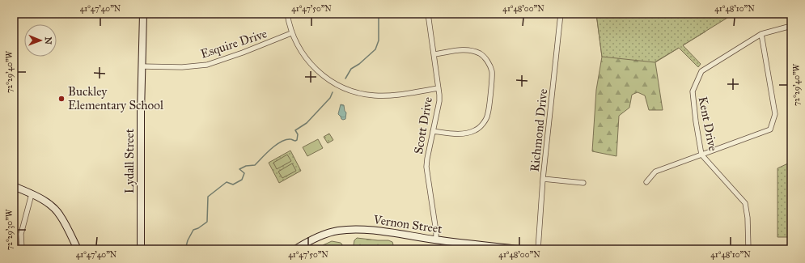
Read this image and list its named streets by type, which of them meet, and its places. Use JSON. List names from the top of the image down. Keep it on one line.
{"streets":{"street":["Esquire Drive","Kent Drive","Scott Drive","Richmond Drive","Lydall Street","Vernon Street"]},"crossings":[["Esquire Drive","Lydall Street"],["Scott Drive","Vernon Street"]],"places":["Buckley Elementary School"],"north":"right","coordinates":["41°47'40\"N","41°47'50\"N","41°48'00\"N","41°48'10\"N","72°29'40\"W","72°29'30\"W"]}
